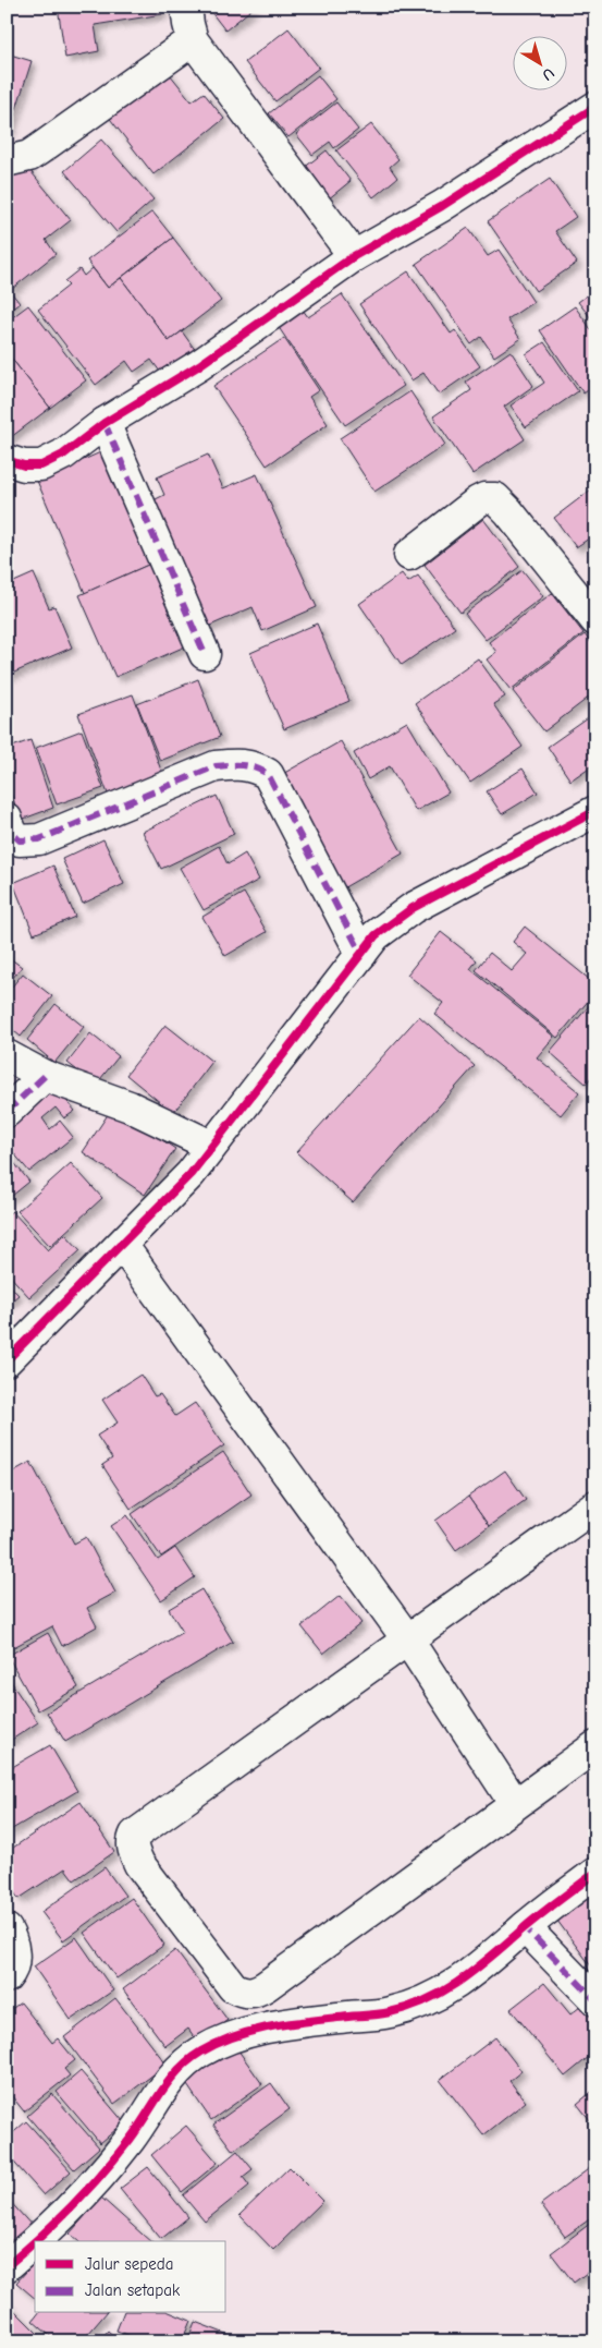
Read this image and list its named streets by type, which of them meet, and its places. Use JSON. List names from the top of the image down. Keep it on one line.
{"legend":["Jalur sepeda","Jalan setapak"],"north":"bottom right"}
